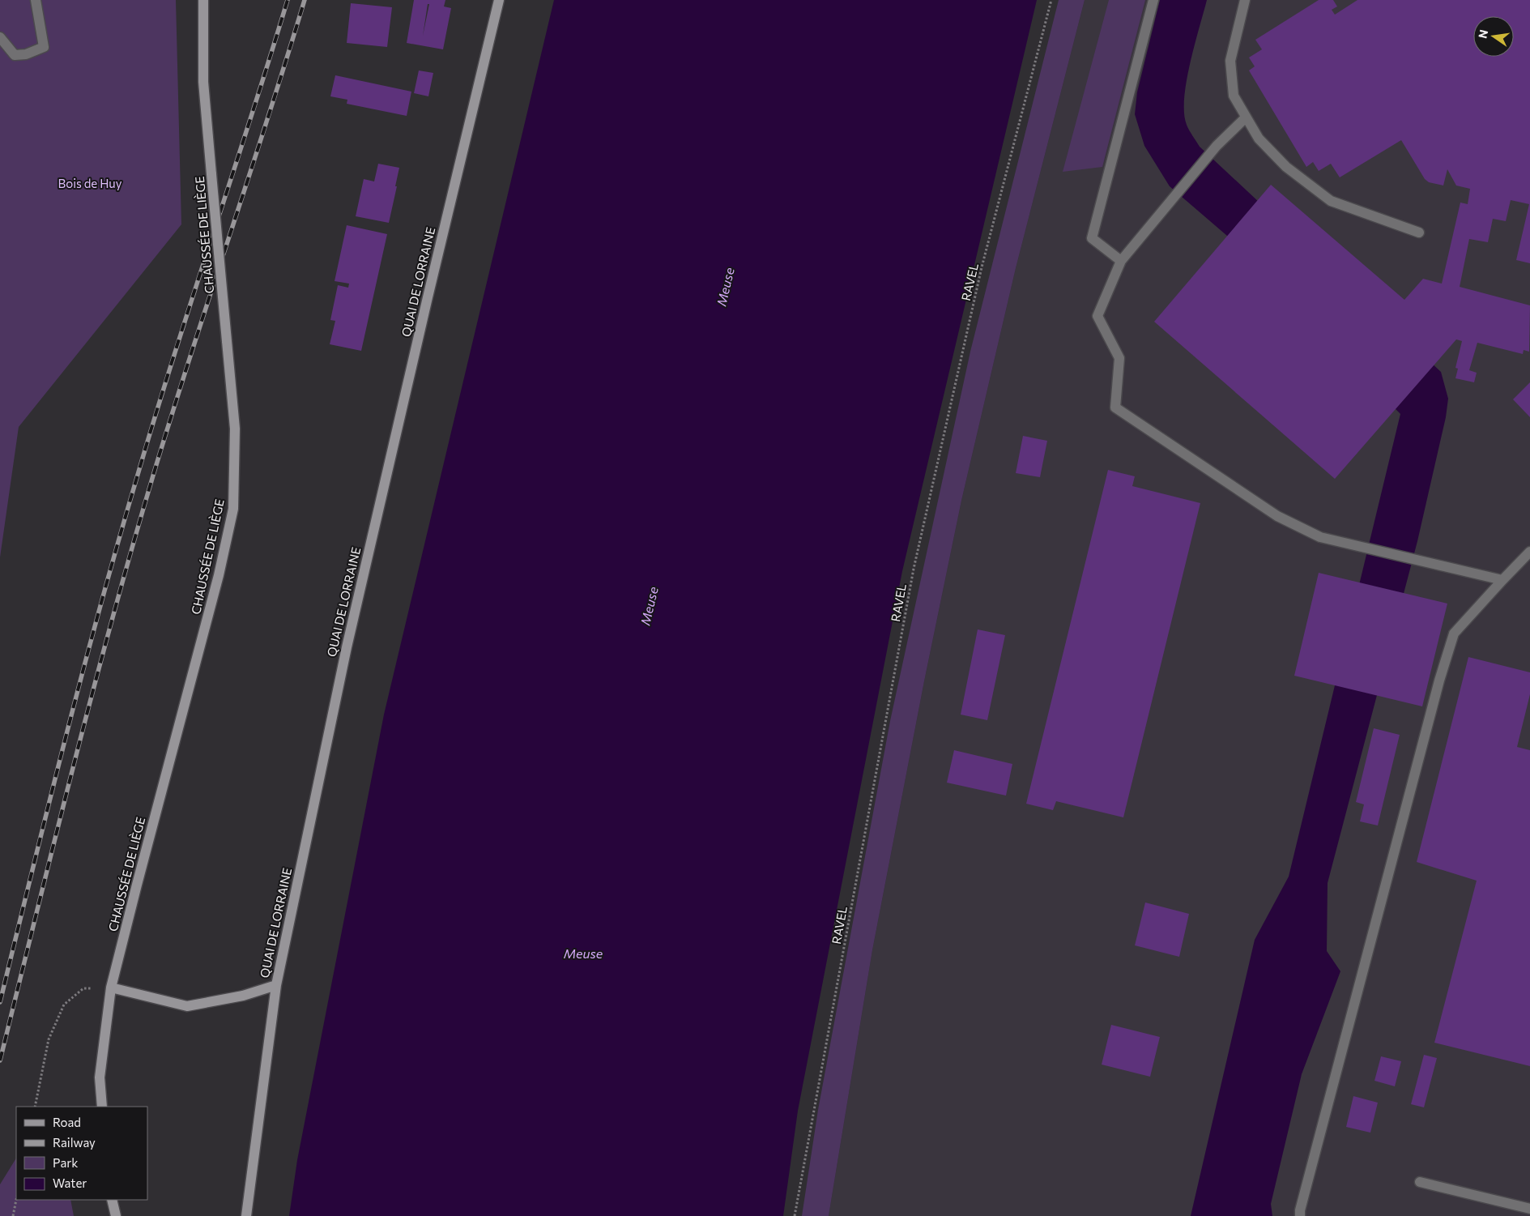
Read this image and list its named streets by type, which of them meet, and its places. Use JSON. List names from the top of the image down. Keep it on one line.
{"streets":{"main road":["CHAUSSÉE DE LIÈGE","QUAI DE LORRAINE"],"path":["RAVEL"]},"water":["Meuse"],"parks":["Bois de Huy"],"legend":["Road","Railway","Park","Water"],"north":"left"}
